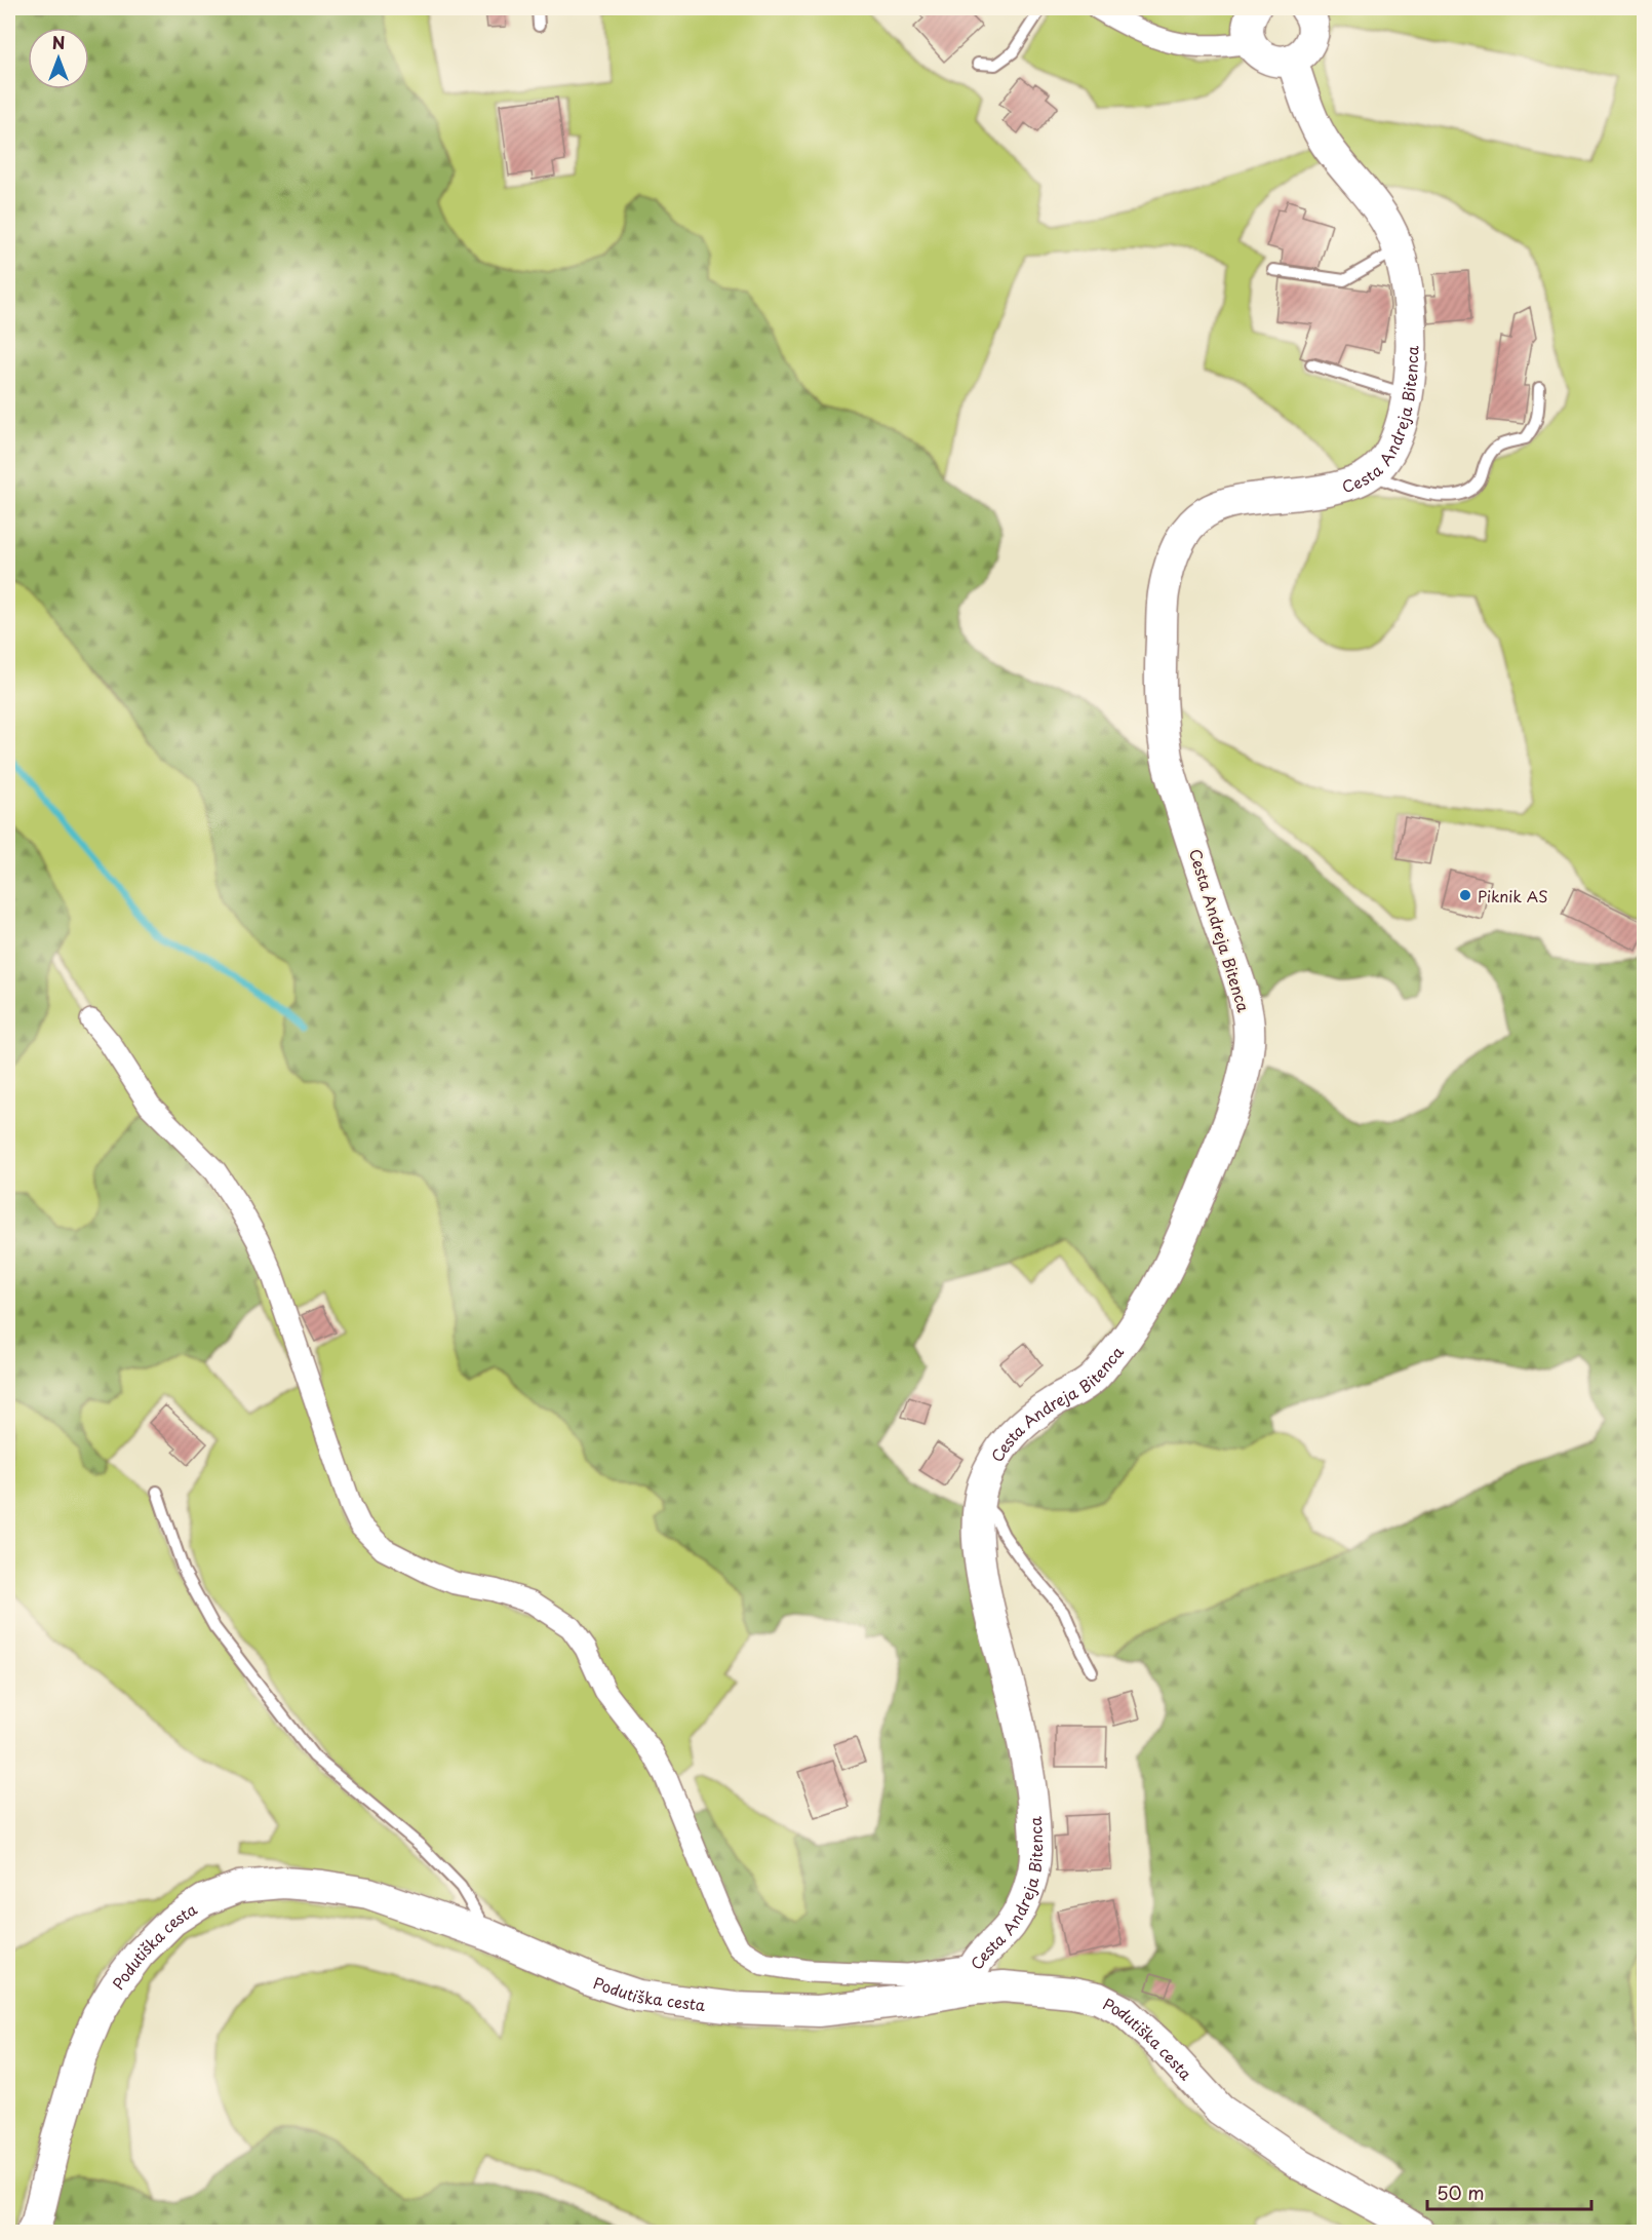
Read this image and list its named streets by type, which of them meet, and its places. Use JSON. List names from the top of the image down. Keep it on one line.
{"streets":{"street":["Cesta Andreja Bitenca","Podutiška cesta"]},"crossings":[["Cesta Andreja Bitenca","Podutiška cesta"]],"places":["Piknik AS"],"scale_bar":"50 m","north":"top"}
